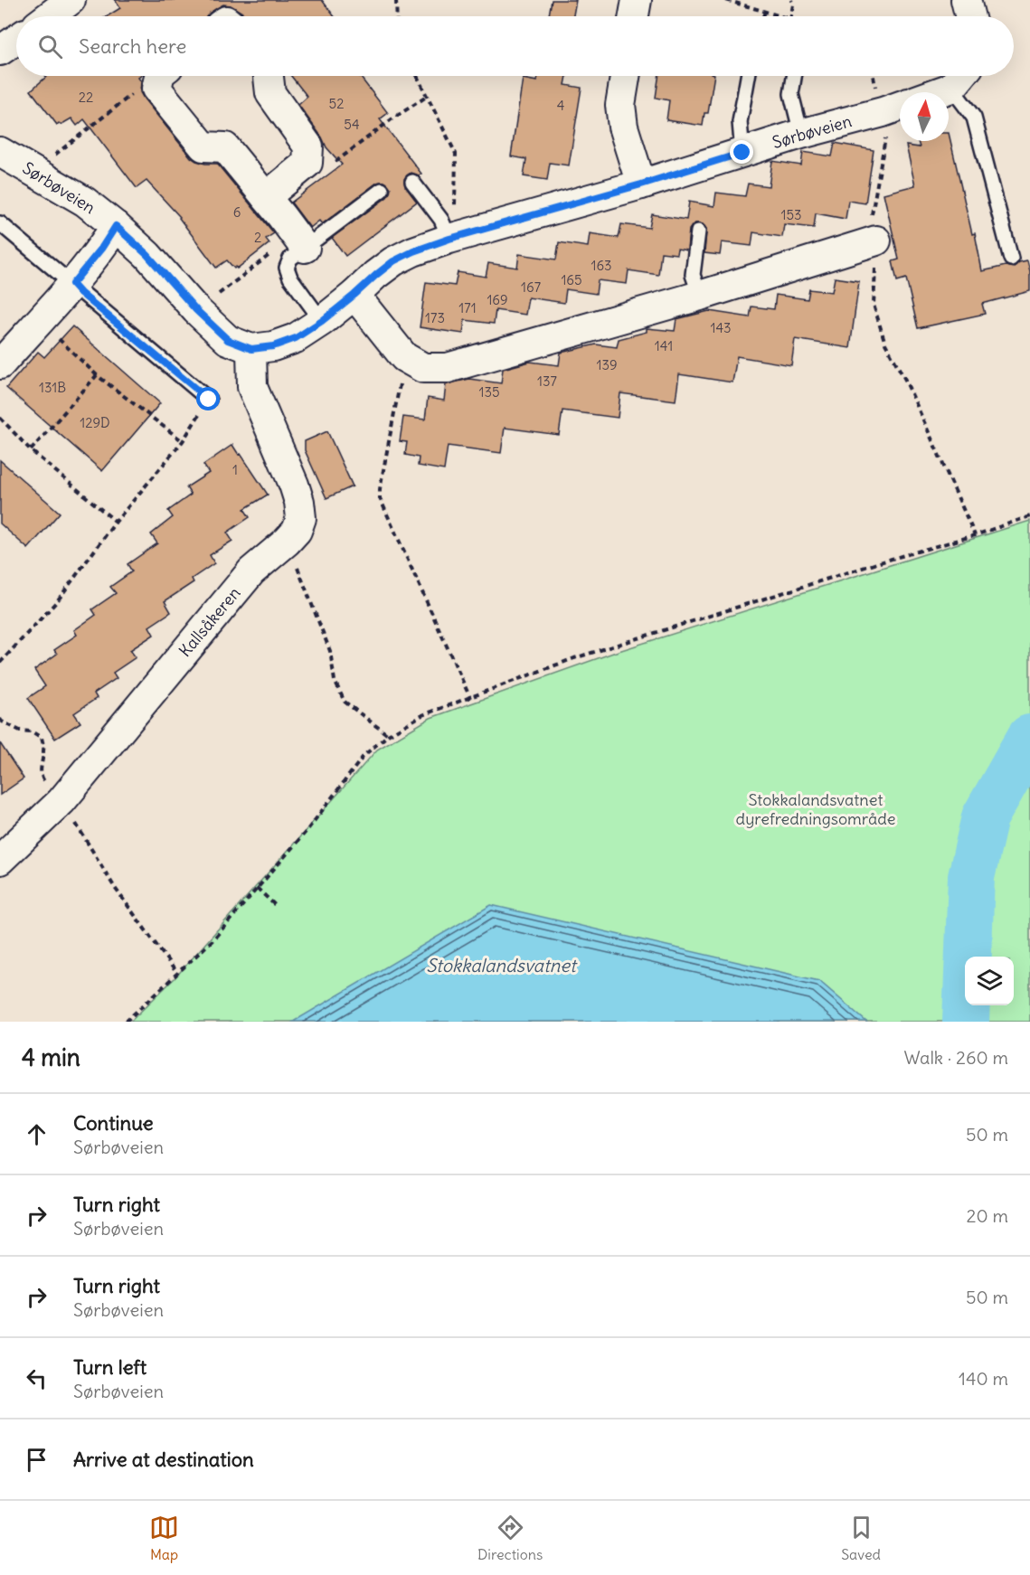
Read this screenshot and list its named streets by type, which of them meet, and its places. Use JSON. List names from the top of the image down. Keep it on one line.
{"streets":{"street":["Sørbøveien","Kallsåkeren"]},"crossings":[["Sørbøveien","Kallsåkeren"]],"water":["Stokkalandsvatnet"],"parks":["Stokkalandsvatnet dyrefredningsområde"],"house_numbers":["22","52","4","54","6","153","2","163","165","167","169","171","173","143","141","139","137","131B","135","129D","1"],"north":"top","page":{"search":"Search here","heading":["4 min","Walk · 260 m"],"list":[["Continue","Sørbøveien","50 m"],["Turn right","Sørbøveien","20 m"],["Turn right","Sørbøveien","50 m"],["Turn left","Sørbøveien","140 m"],"Arrive at destination"],"nav":["Map","Directions","Saved"]}}
